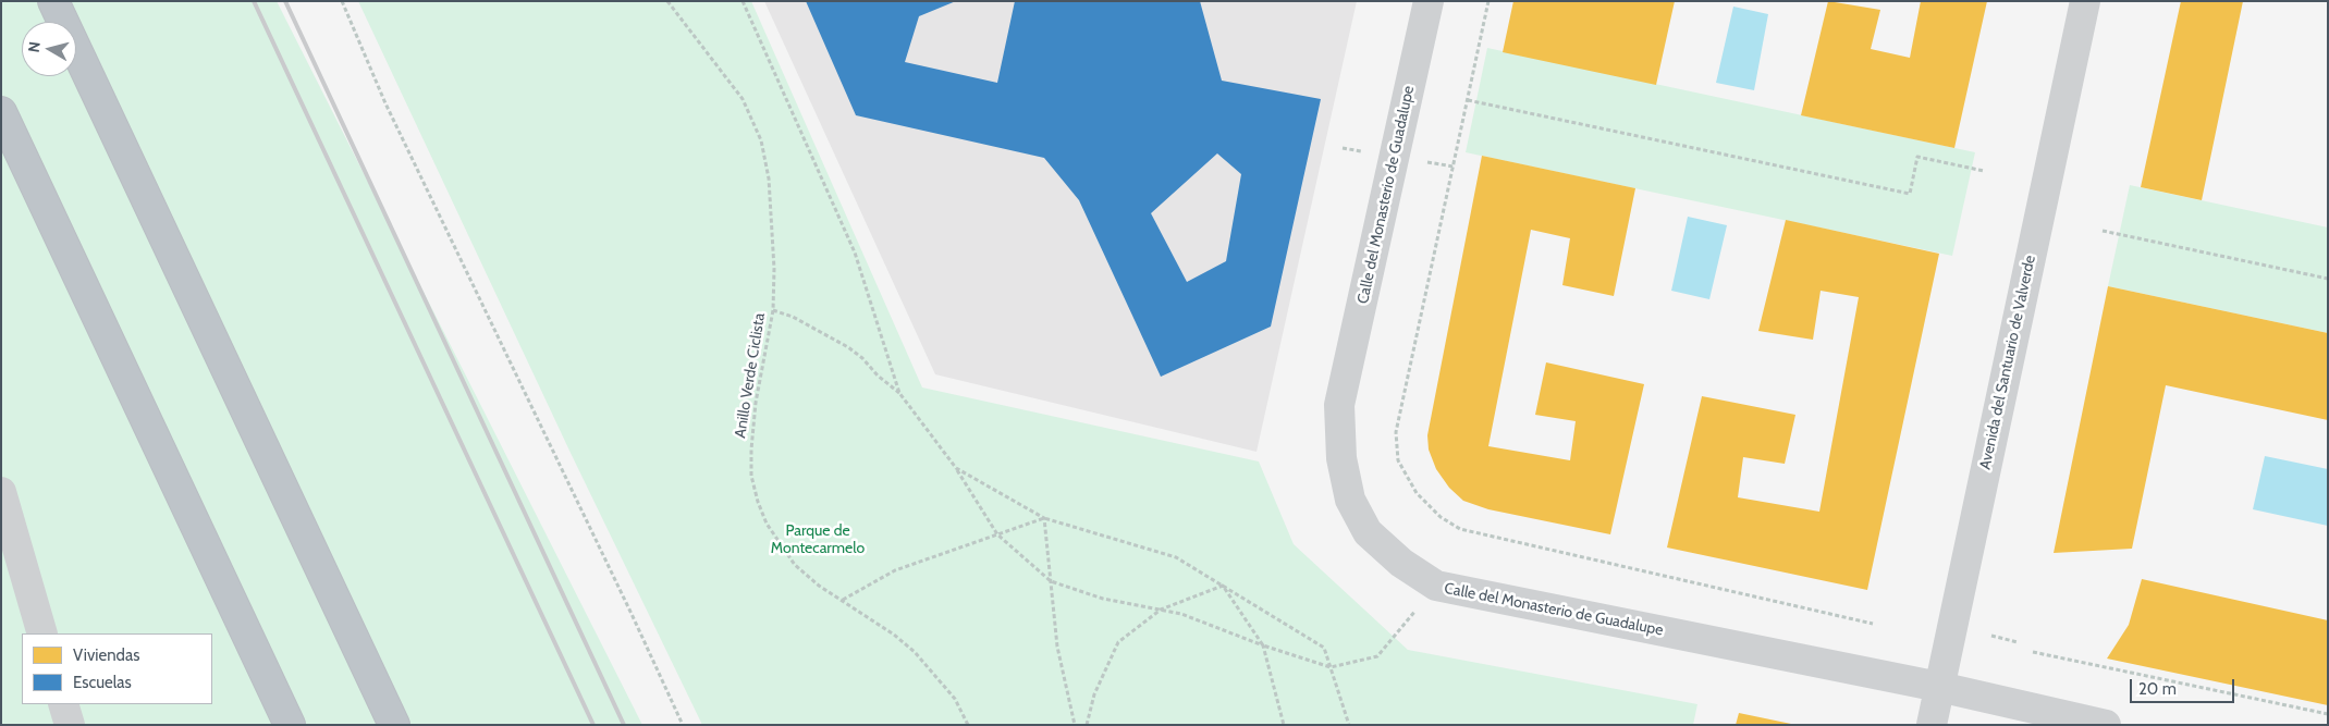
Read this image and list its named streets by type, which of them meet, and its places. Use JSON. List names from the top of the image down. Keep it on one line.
{"streets":{"street":["Calle del Monasterio de Guadalupe","Avenida del Santuario de Valverde"],"path":["Anillo Verde Ciclista"]},"crossings":[["Calle del Monasterio de Guadalupe","Avenida del Santuario de Valverde"]],"parks":["Parque de Montecarmelo"],"legend":["Viviendas","Escuelas"],"scale_bar":"20 m","north":"left"}
